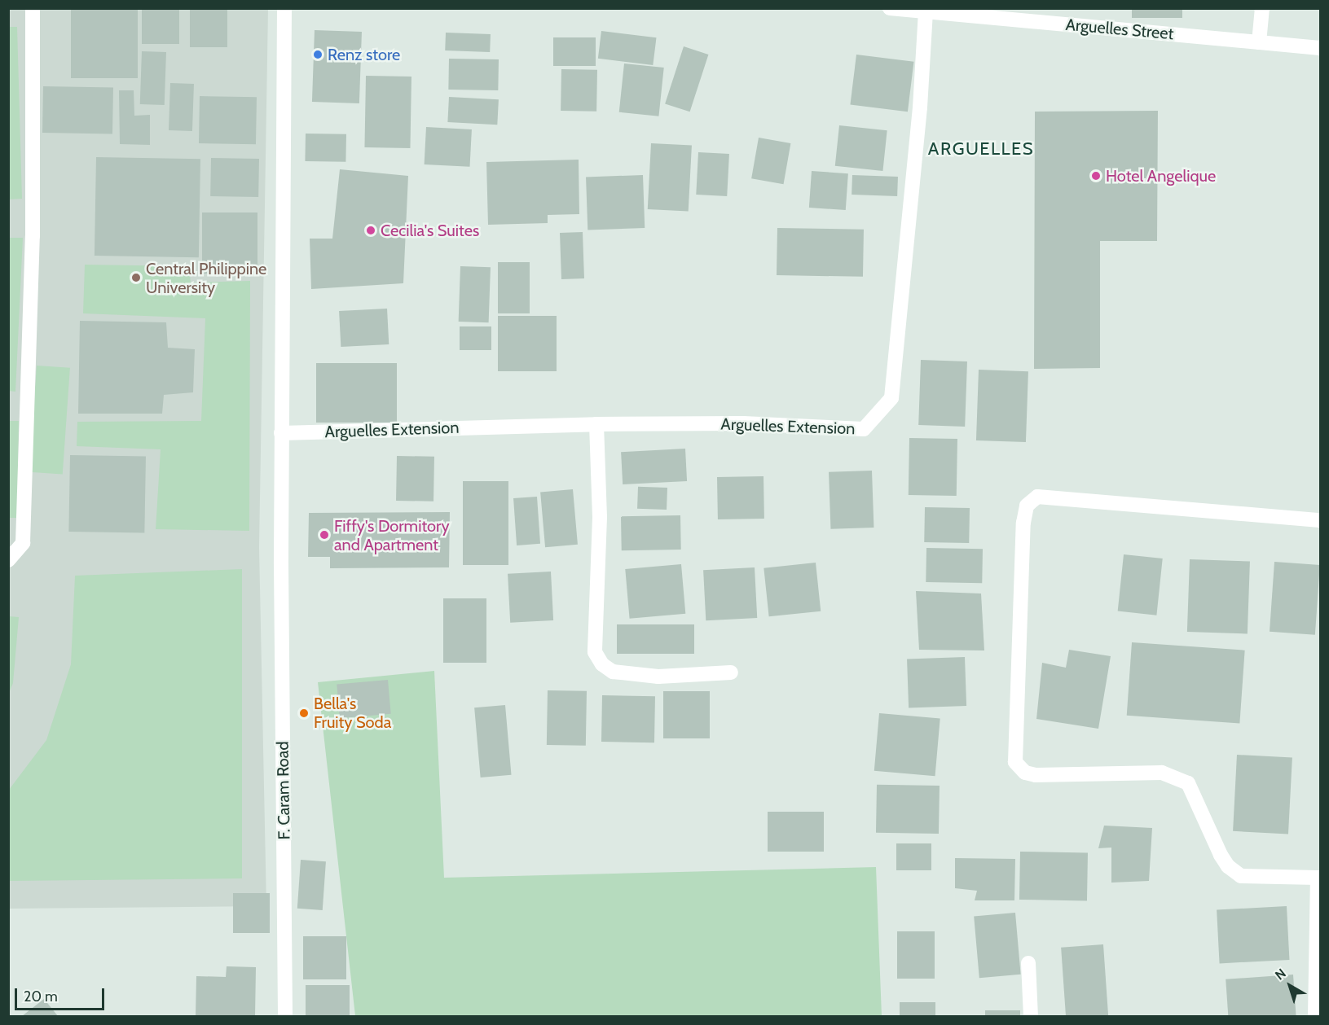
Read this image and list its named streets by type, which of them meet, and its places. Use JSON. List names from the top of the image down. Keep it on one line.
{"streets":{"street":["Arguelles Street","Arguelles Extension","F. Caram Road"]},"crossings":[["Arguelles Street","Arguelles Extension"],["Arguelles Extension","F. Caram Road"]],"districts":["ARGUELLES"],"places":["Renz store","Hotel Angelique","Cecilia's Suites","Central Philippine University","Fiffy's Dormitory and Apartment","Bella's Fruity Soda"],"scale_bar":"20 m","north":"top left"}
